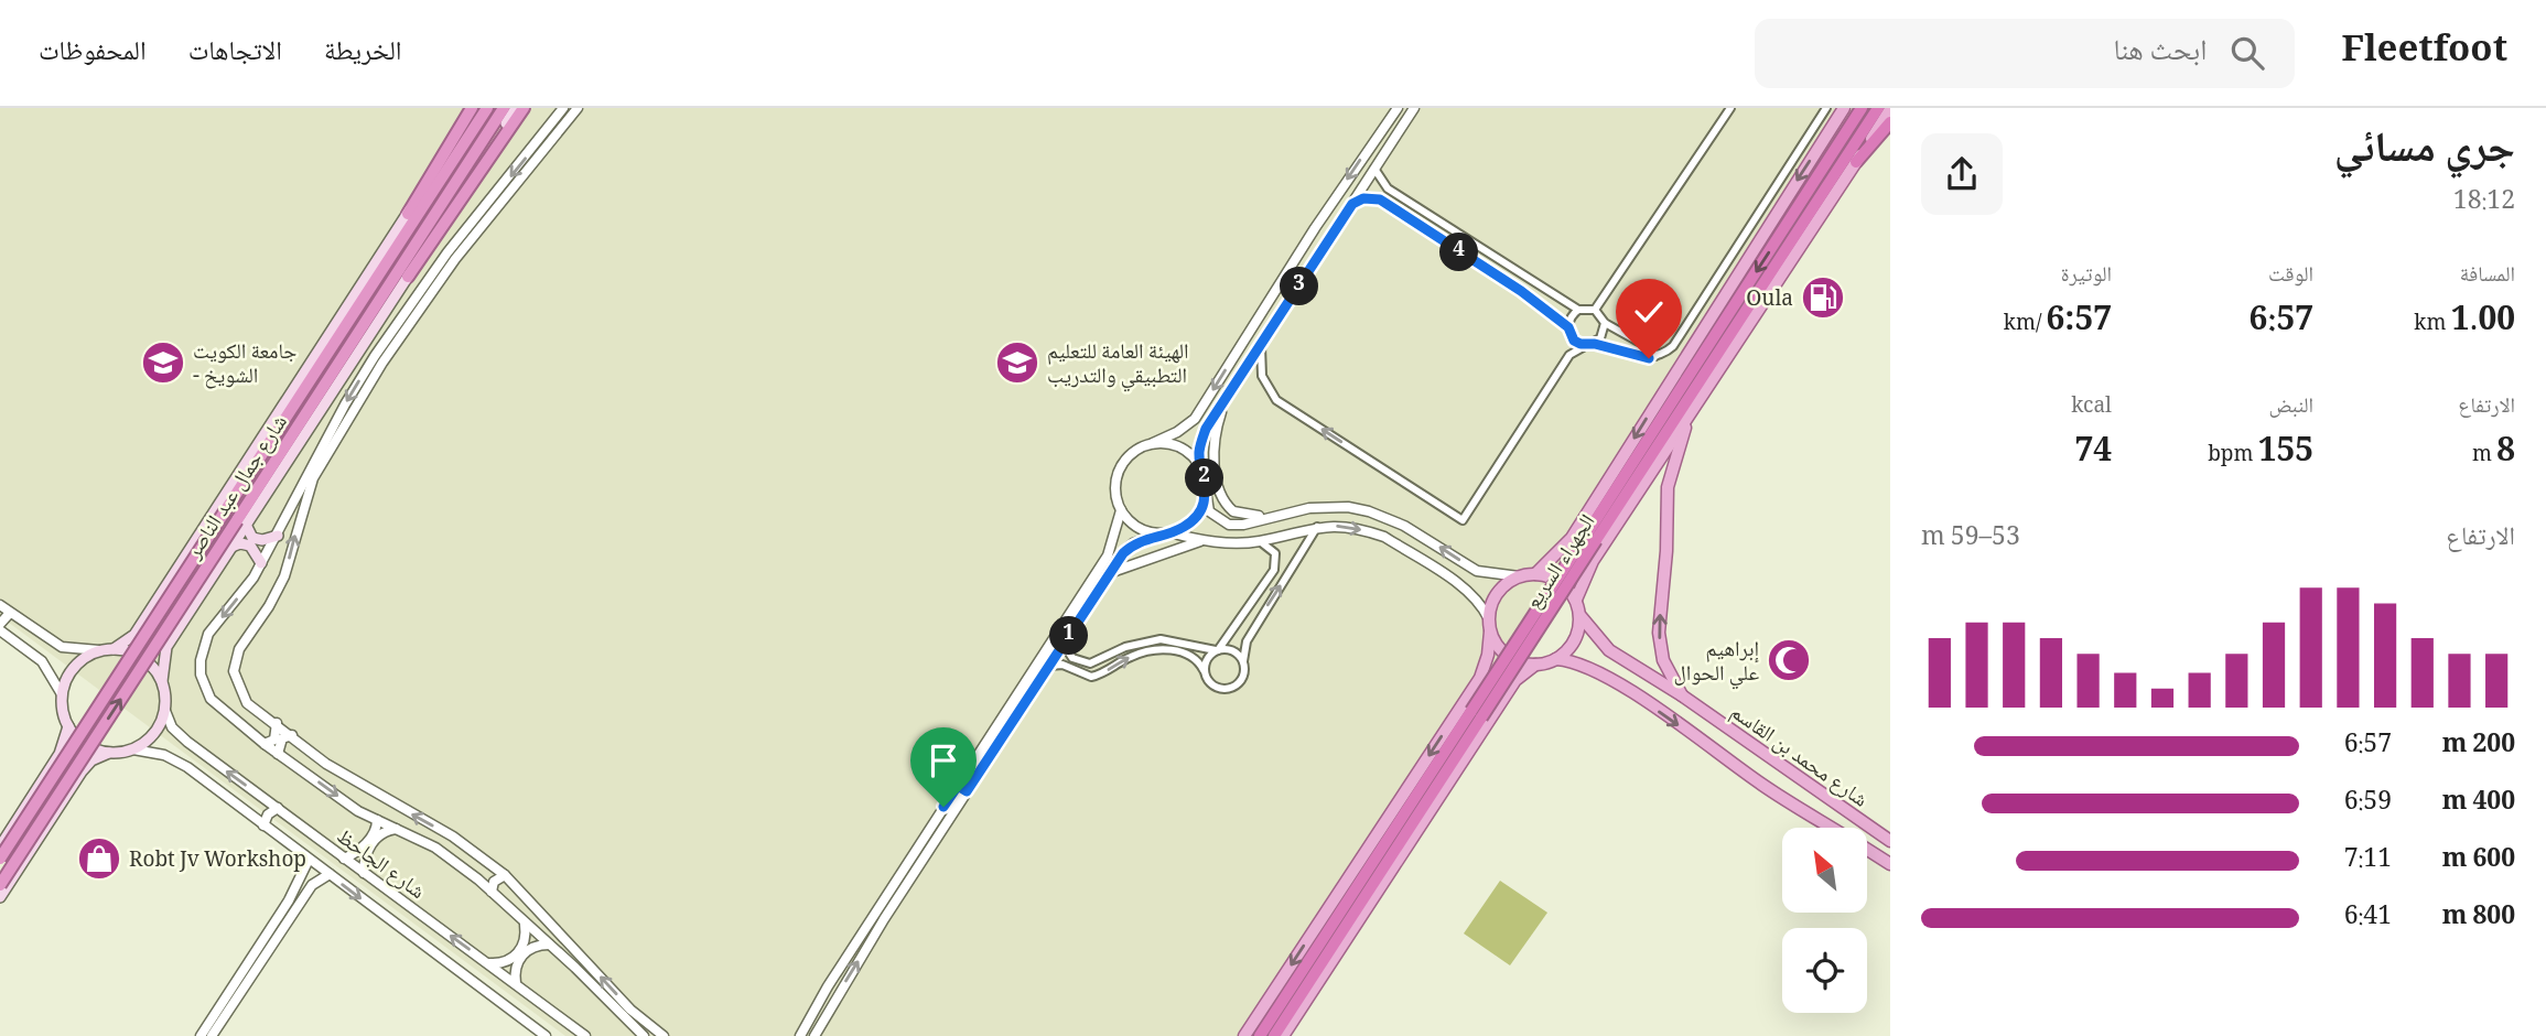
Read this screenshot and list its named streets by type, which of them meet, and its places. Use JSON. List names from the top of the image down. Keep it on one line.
{"streets":{"highway":["شارع جمال عبد الناصر","الجهراء السريع"],"main road":["شارع محمد بن القاسم"],"street":["شارع الجاحظ"]},"crossings":[["الجهراء السريع","شارع محمد بن القاسم"]],"places":{"fuel station":["Oula"],"school or university":["جامعة الكويت - الشويخ","الهيئة العامة للتعليم التطبيقي والتدريب"],"mosque":["إبراهيم علي الحوال"],"shop":["Robt Jv Workshop"]},"north":"top left","page":{"header":"Fleetfoot","search":"ابحث هنا","nav":["الخريطة","الاتجاهات","المحفوظات"],"heading":["جري مسائي","18:12"],"pins":["4","3","2","1"],"stats":[["المسافة","1.00 km"],["الوقت","6:57"],["الوتيرة","6:57 /km"],["الارتفاع","8 m"],["النبض","155 bpm"],["kcal","74"]],"chart":["الارتفاع","53–59 m"],"list":[{"name":"200 m","note":"6:57"},{"name":"400 m","note":"6:59"},{"name":"600 m","note":"7:11"},{"name":"800 m","note":"6:41"}]}}
